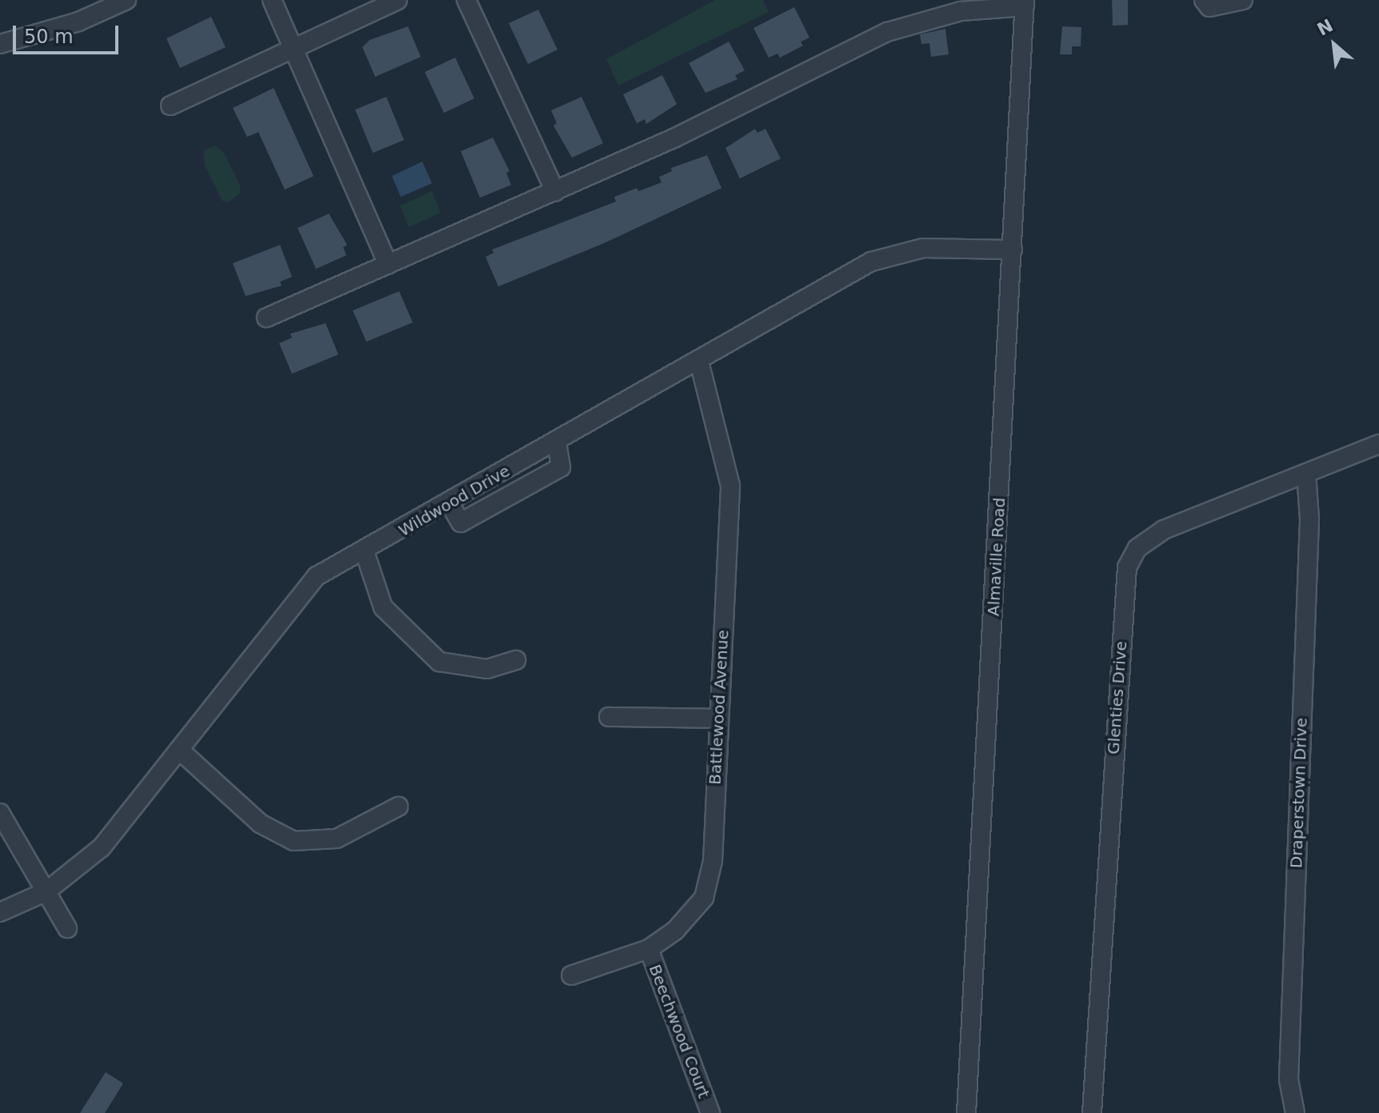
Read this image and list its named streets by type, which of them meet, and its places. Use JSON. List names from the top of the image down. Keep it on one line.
{"streets":{"street":["Wildwood Drive","Almaville Road","Glenties Drive","Battlewood Avenue","Draperstown Drive","Beechwood Court"]},"crossings":[["Wildwood Drive","Almaville Road"],["Wildwood Drive","Battlewood Avenue"],["Glenties Drive","Draperstown Drive"],["Battlewood Avenue","Beechwood Court"]],"scale_bar":"50 m","north":"top left"}
